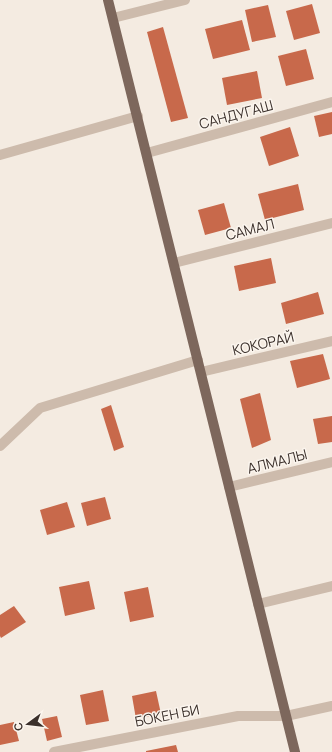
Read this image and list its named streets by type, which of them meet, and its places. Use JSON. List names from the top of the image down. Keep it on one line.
{"streets":{"street":["САНДУГАШ","САМАЛ","КОКОРАЙ","АЛМАЛЫ","БОКЕН БИ"]},"north":"left"}
